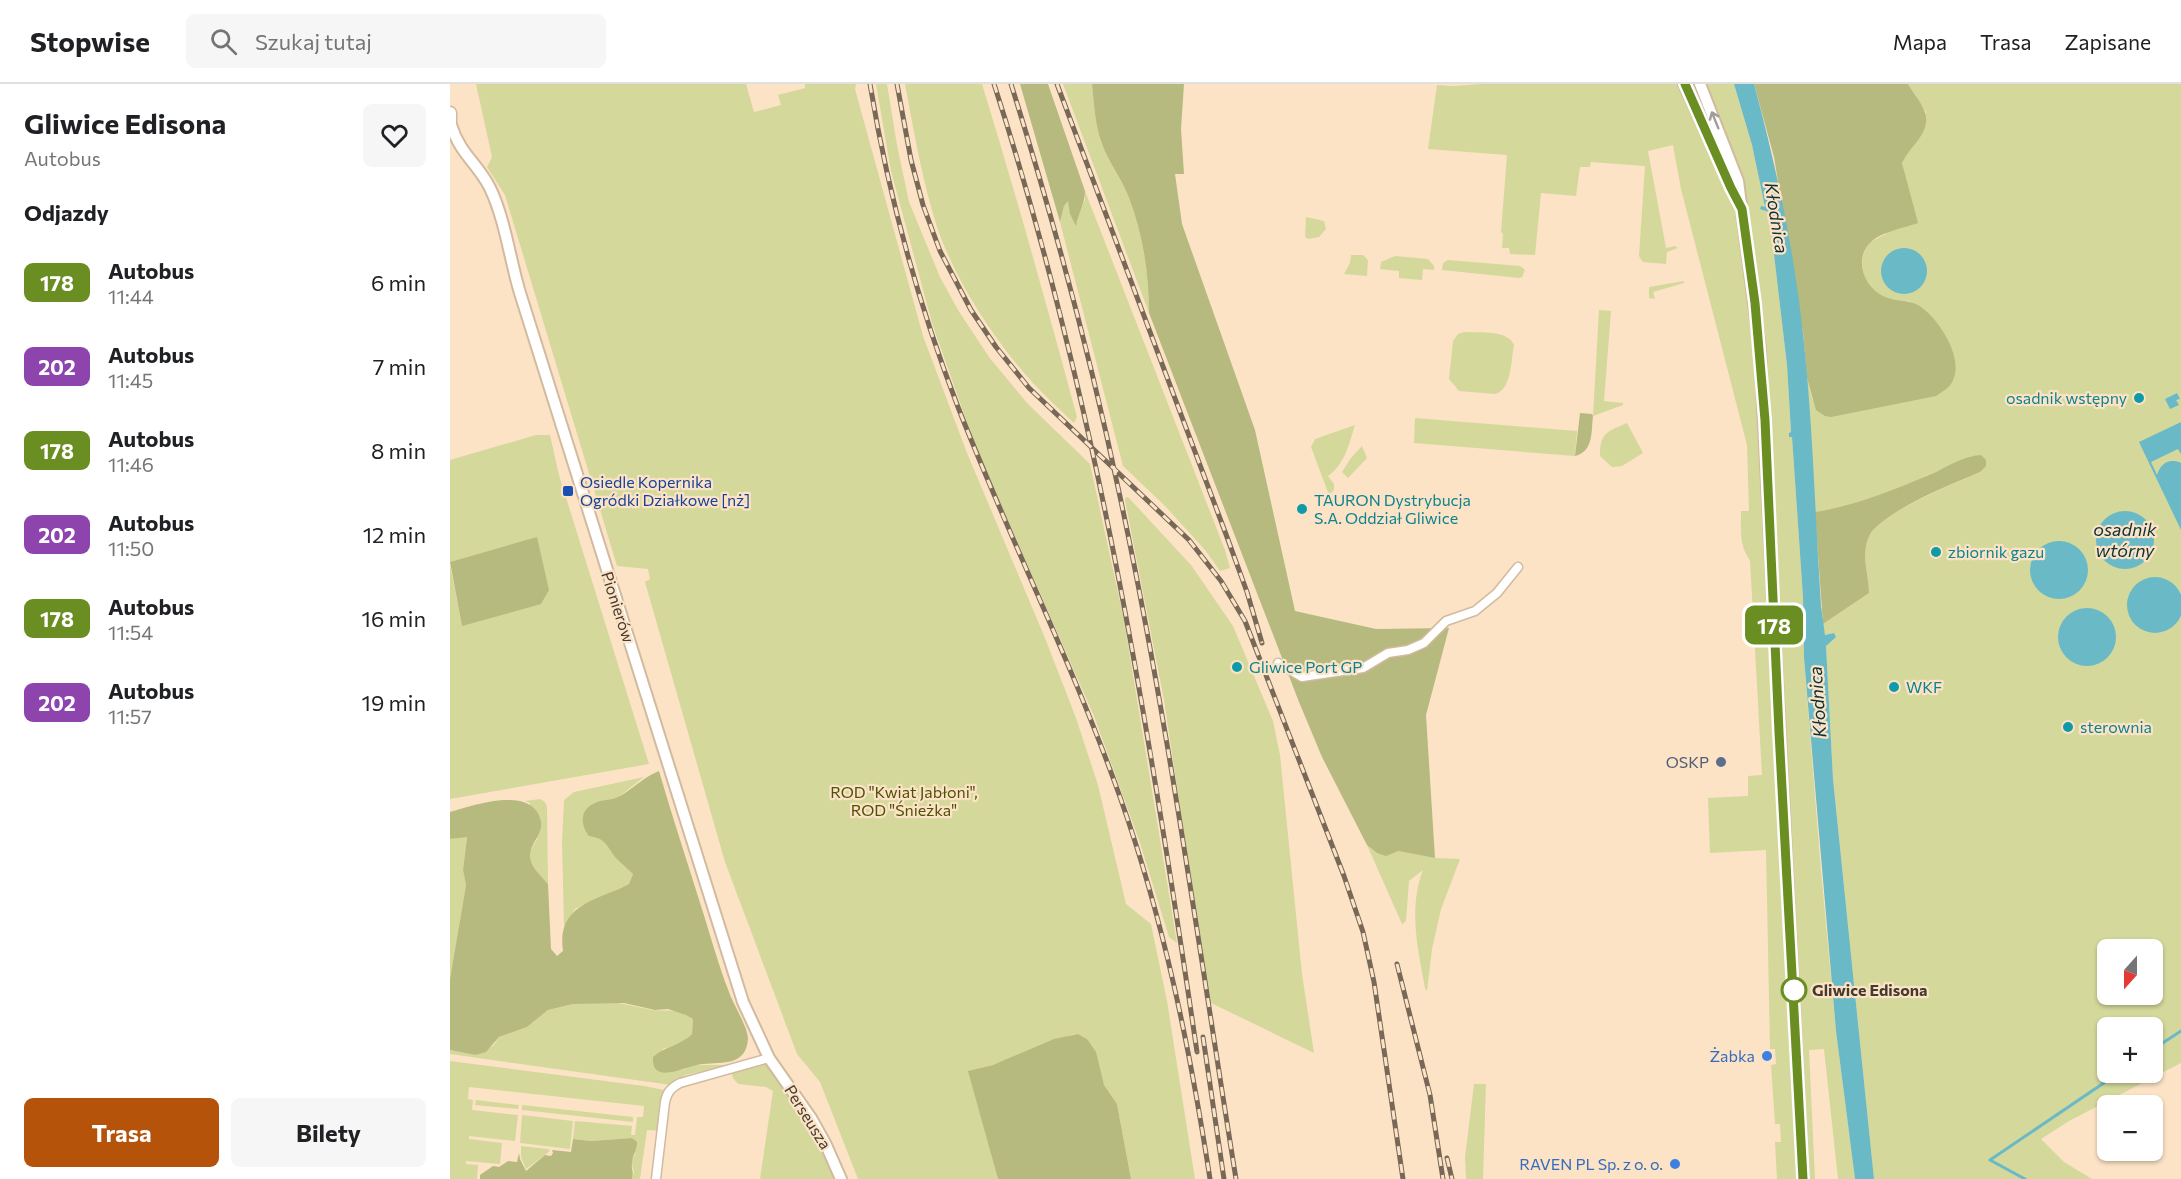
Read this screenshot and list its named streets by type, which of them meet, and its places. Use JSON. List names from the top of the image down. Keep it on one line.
{"streets":{"street":["Pionierów","Perseusza"]},"crossings":[["Pionierów","Perseusza"]],"water":["Kłodnica","osadnik wtórny"],"parks":["ROD \"Kwiat Jabłoni\", ROD \"Śnieżka\""],"places":{"other":["osadnik wstępny","TAURON Dystrybucja S.A. Oddział Gliwice","zbiornik gazu","Gliwice Port GP","WKF","sterownia","OSKP","Gliwice Edisona","Żabka","RAVEN PL Sp. z o. o."],"transit":["Osiedle Kopernika Ogródki Działkowe [nż]"]},"lines":["bus line 178"],"north":"bottom","page":{"header":"Stopwise","search":"Szukaj tutaj","nav":["Mapa","Trasa","Zapisane"],"heading":[["Gliwice Edisona","Autobus"],"Odjazdy"],"on_map":"178","list":[{"mark":"178","name":"Autobus","note":"11:44","value":"6 min"},{"mark":"202","name":"Autobus","note":"11:45","value":"7 min"},{"mark":"178","name":"Autobus","note":"11:46","value":"8 min"},{"mark":"202","name":"Autobus","note":"11:50","value":"12 min"},{"mark":"178","name":"Autobus","note":"11:54","value":"16 min"},{"mark":"202","name":"Autobus","note":"11:57","value":"19 min"}],"map_buttons":["+","−"],"buttons":["Trasa","Bilety"]}}
